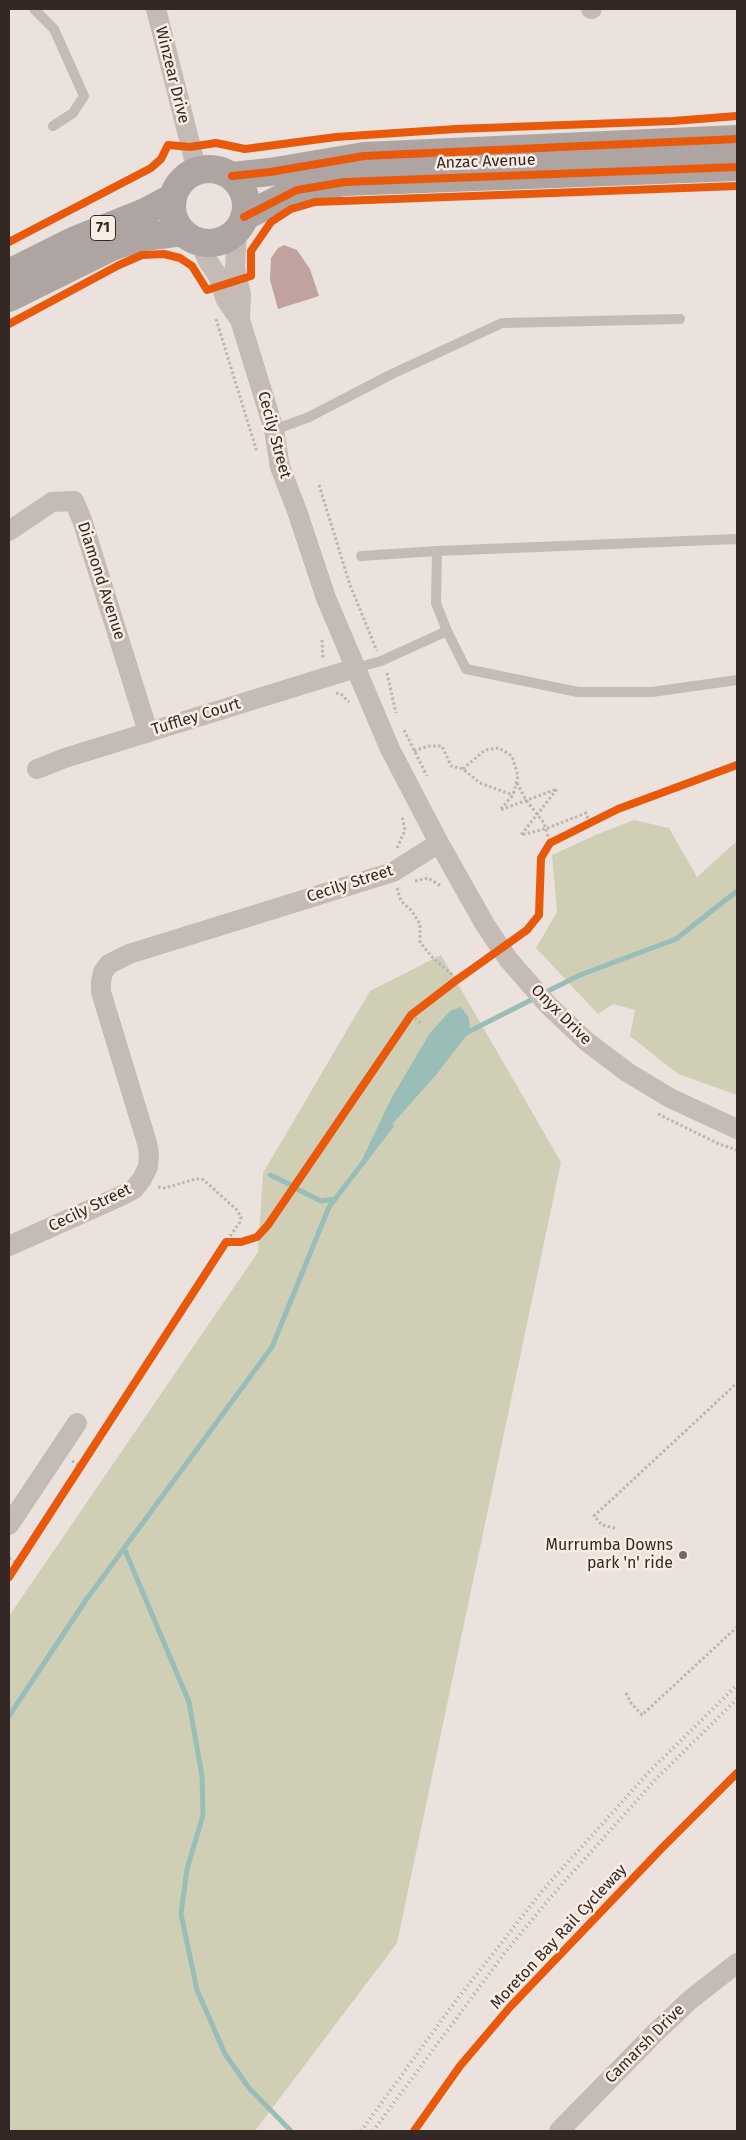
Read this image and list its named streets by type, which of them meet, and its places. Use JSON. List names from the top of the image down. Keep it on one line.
{"streets":{"highway":["Anzac Avenue","71"],"street":["Winzear Drive","Cecily Street","Diamond Avenue","Tuffley Court","Onyx Drive","Camarsh Drive"],"cycle path":["Moreton Bay Rail Cycleway"]},"crossings":[["Winzear Drive","Anzac Avenue"],["Winzear Drive","71"],["Winzear Drive","Cecily Street"],["Anzac Avenue","71"],["Anzac Avenue","Cecily Street"],["71","Cecily Street"],["Cecily Street","Tuffley Court"],["Cecily Street","Onyx Drive"],["Diamond Avenue","Tuffley Court"]],"places":["Murrumba Downs park 'n' ride"]}
